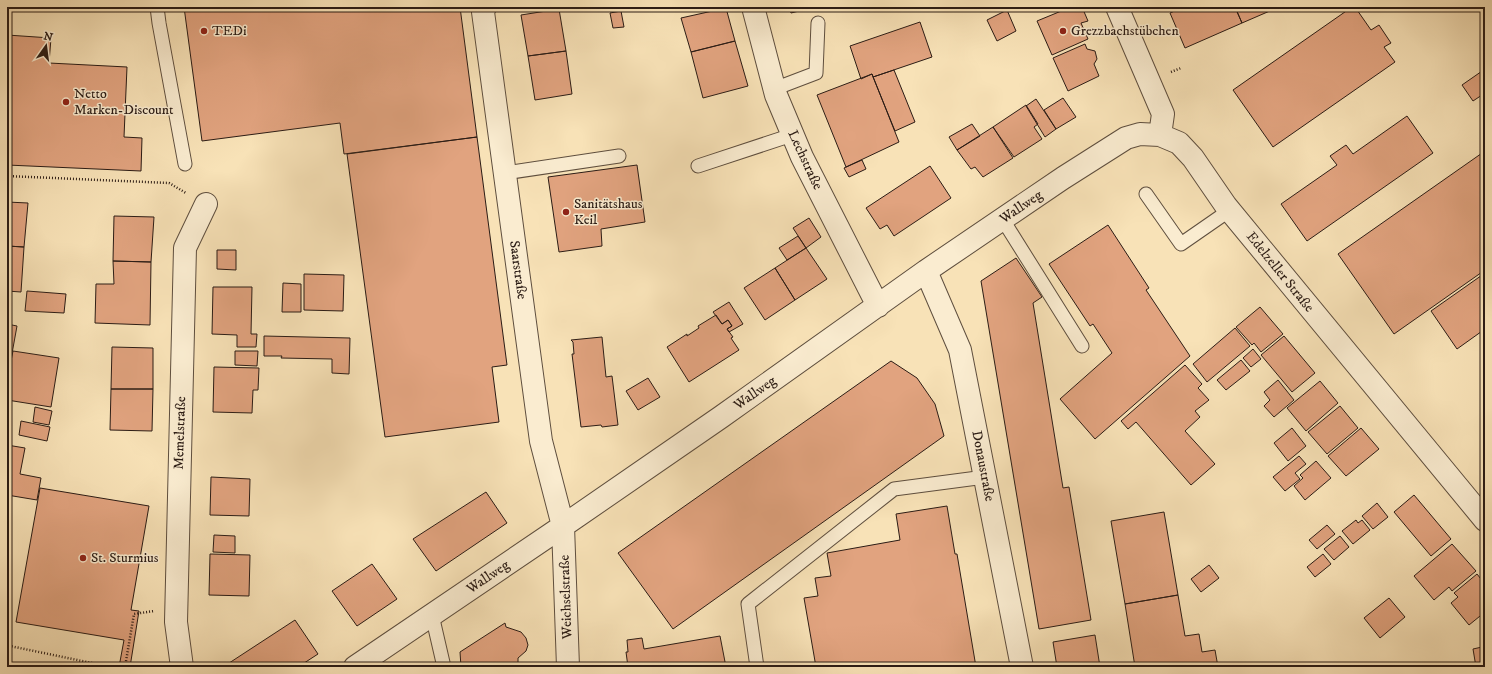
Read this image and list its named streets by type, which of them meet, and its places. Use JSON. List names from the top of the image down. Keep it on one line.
{"streets":{"street":["Lechstraße","Wallweg","Saarstraße","Edelzeller Straße","Memelstraße","Donaustraße","Weichselstraße"]},"crossings":[["Lechstraße","Wallweg"],["Wallweg","Saarstraße"],["Wallweg","Edelzeller Straße"],["Wallweg","Donaustraße"],["Wallweg","Weichselstraße"],["Saarstraße","Weichselstraße"]],"places":["TEDi","Grezzbachstübchen","Netto Marken-Discount","Sanitätshaus Keil","St. Sturmius"],"north":"top"}
